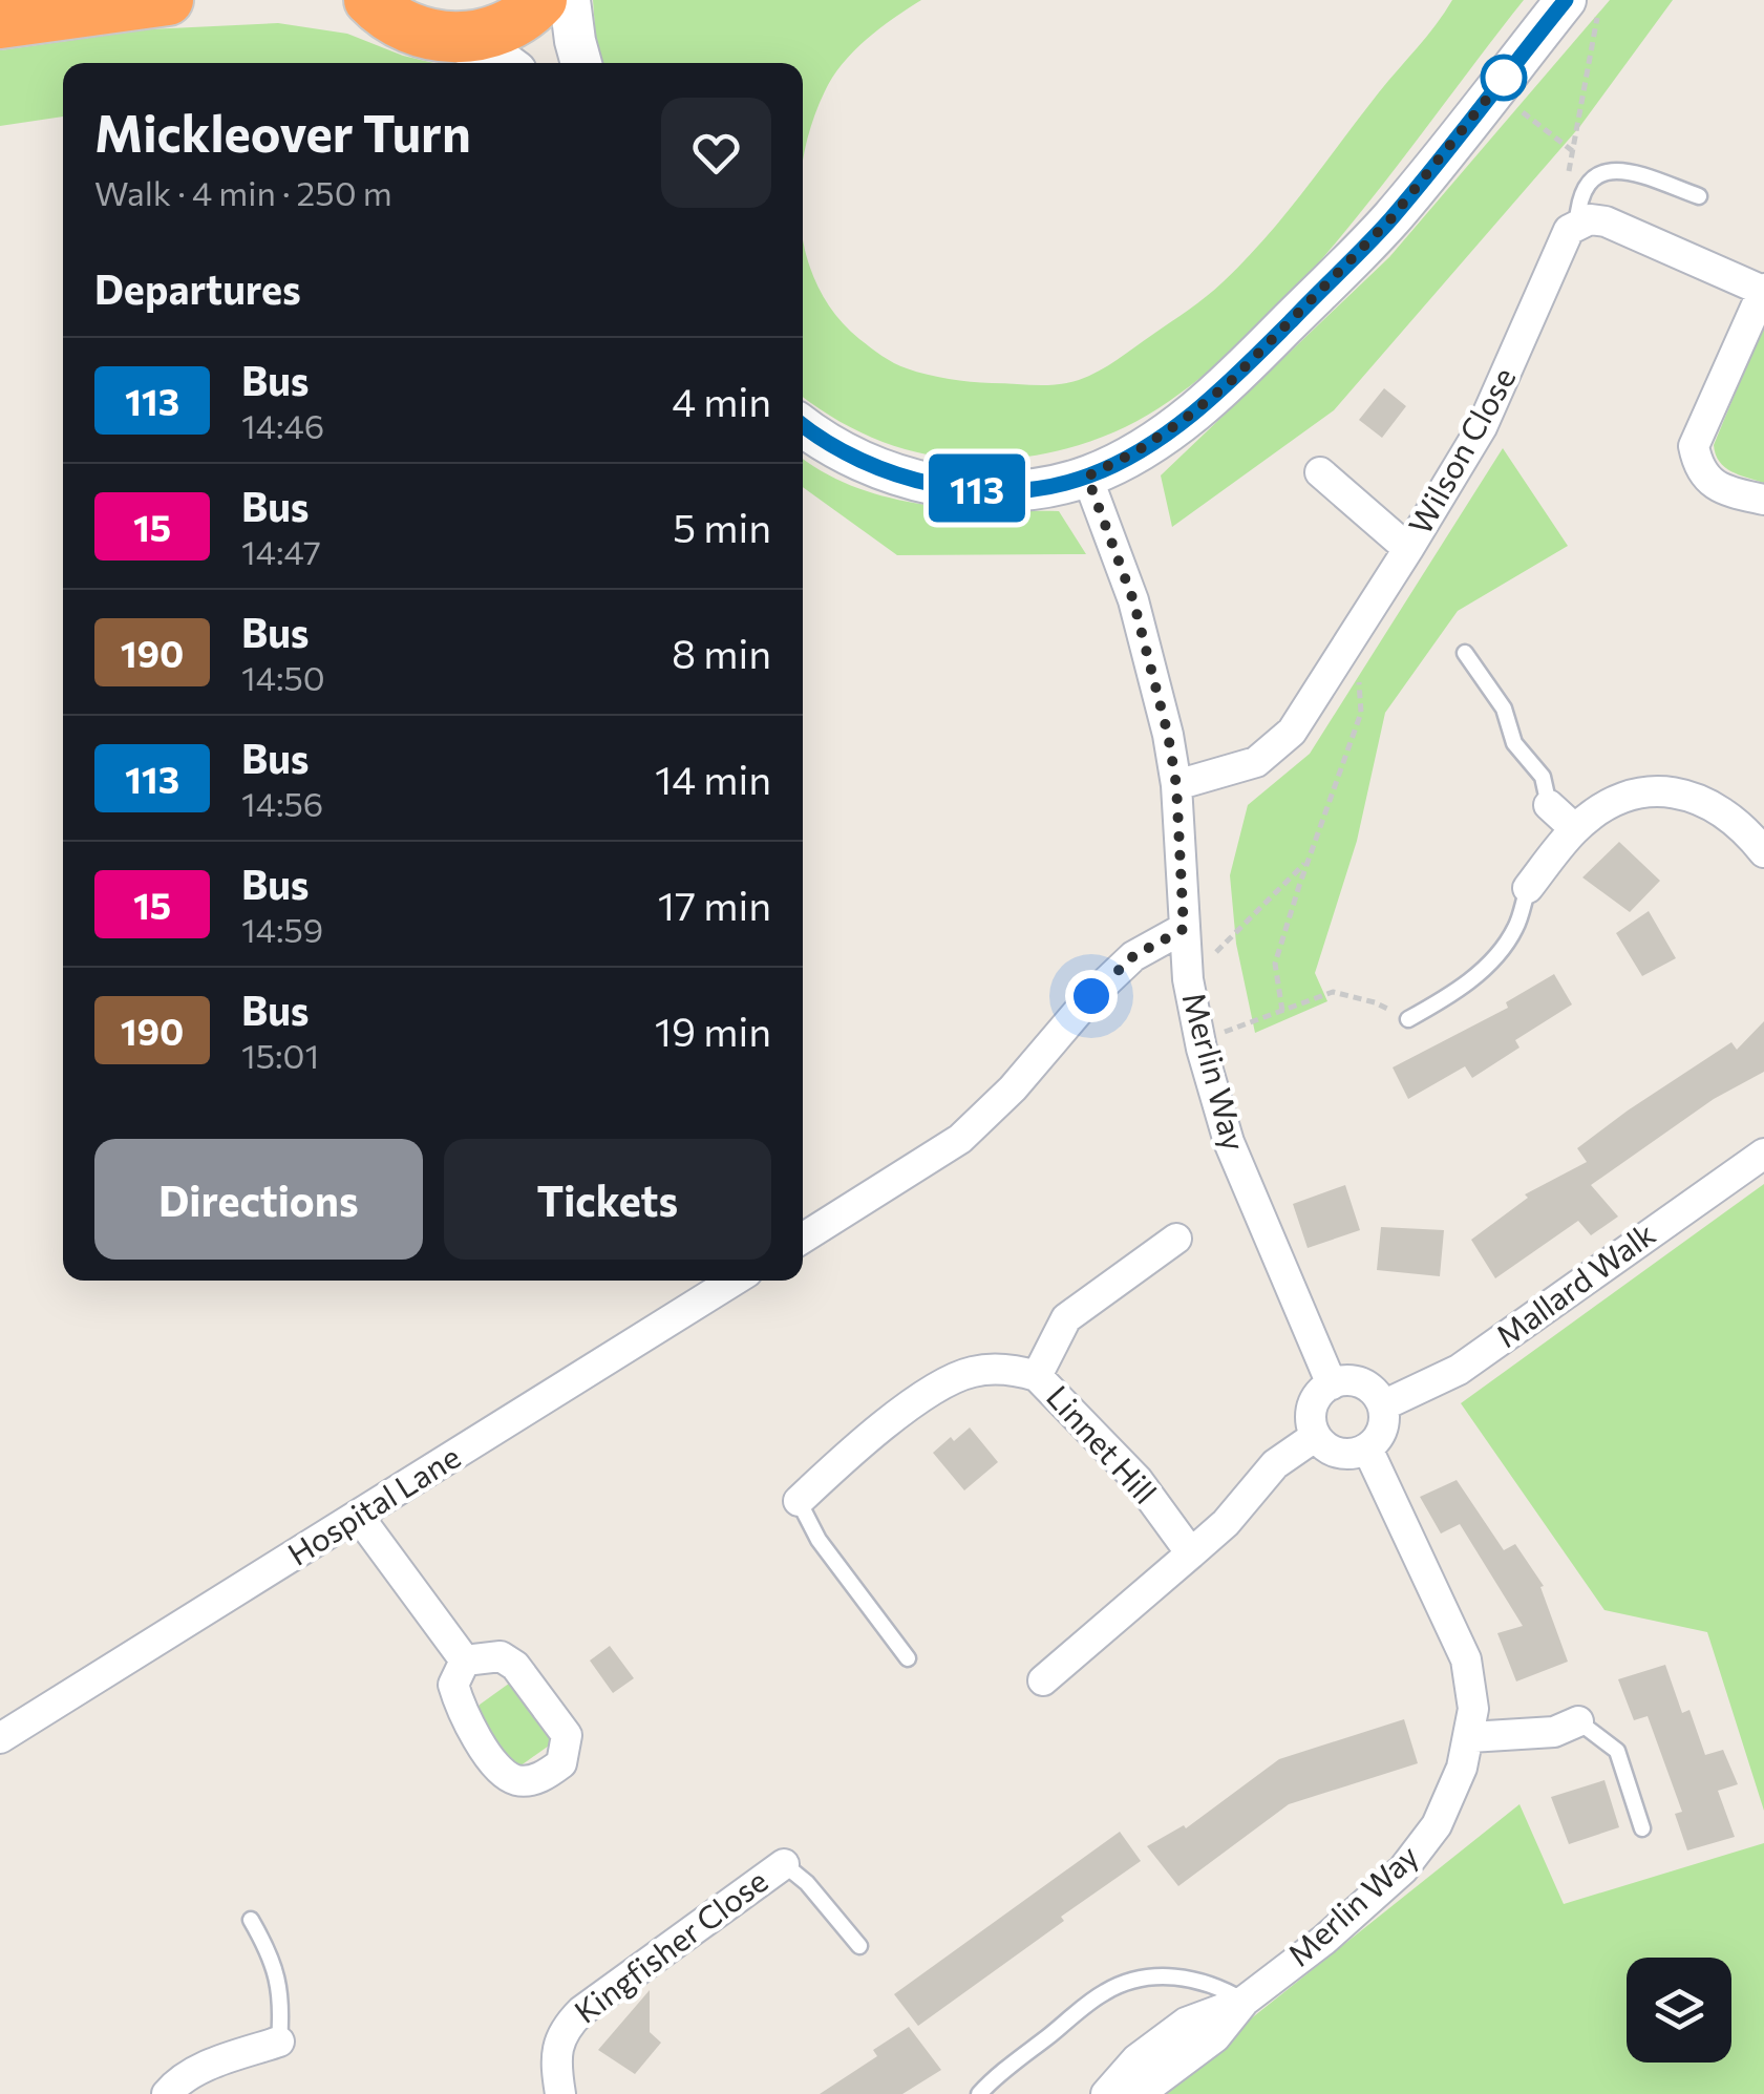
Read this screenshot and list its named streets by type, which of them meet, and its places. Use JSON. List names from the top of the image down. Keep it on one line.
{"streets":{"street":["Wilson Close","Merlin Way","Mallard Walk","Linnet Hill","Hospital Lane","Kingfisher Close"]},"crossings":[["Merlin Way","Mallard Walk"]],"lines":["bus line 113"],"page":{"on_map":"113","heading":[["Mickleover Turn","Walk · 4 min · 250 m"],"Departures"],"list":[{"mark":"113","name":"Bus","note":"14:46","value":"4 min"},{"mark":"15","name":"Bus","note":"14:47","value":"5 min"},{"mark":"190","name":"Bus","note":"14:50","value":"8 min"},{"mark":"113","name":"Bus","note":"14:56","value":"14 min"},{"mark":"15","name":"Bus","note":"14:59","value":"17 min"},{"mark":"190","name":"Bus","note":"15:01","value":"19 min"}],"buttons":["Directions","Tickets"]}}
